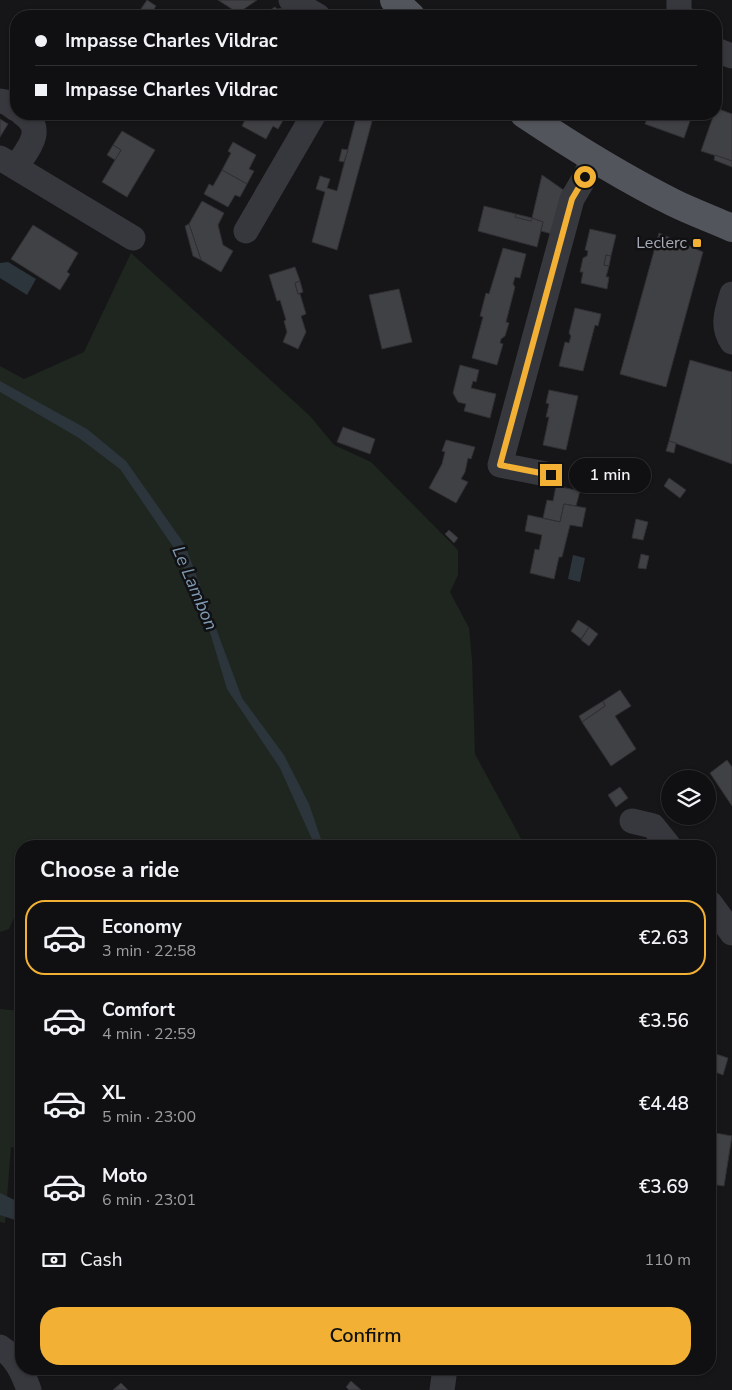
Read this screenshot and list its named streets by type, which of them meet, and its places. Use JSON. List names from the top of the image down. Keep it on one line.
{"water":["Le Lambon"],"places":{"transit":["Leclerc"]},"page":{"banner":["Impasse Charles Vildrac","Impasse Charles Vildrac"],"bubble":"1 min","heading":"Choose a ride","list":[{"name":"Economy","note":"3 min · 22:58","value":"€2.63"},{"name":"Comfort","note":"4 min · 22:59","value":"€3.56"},{"name":"XL","note":"5 min · 23:00","value":"€4.48"},{"name":"Moto","note":"6 min · 23:01","value":"€3.69"}],"pay":["Cash","110 m"],"buttons":"Confirm"}}
